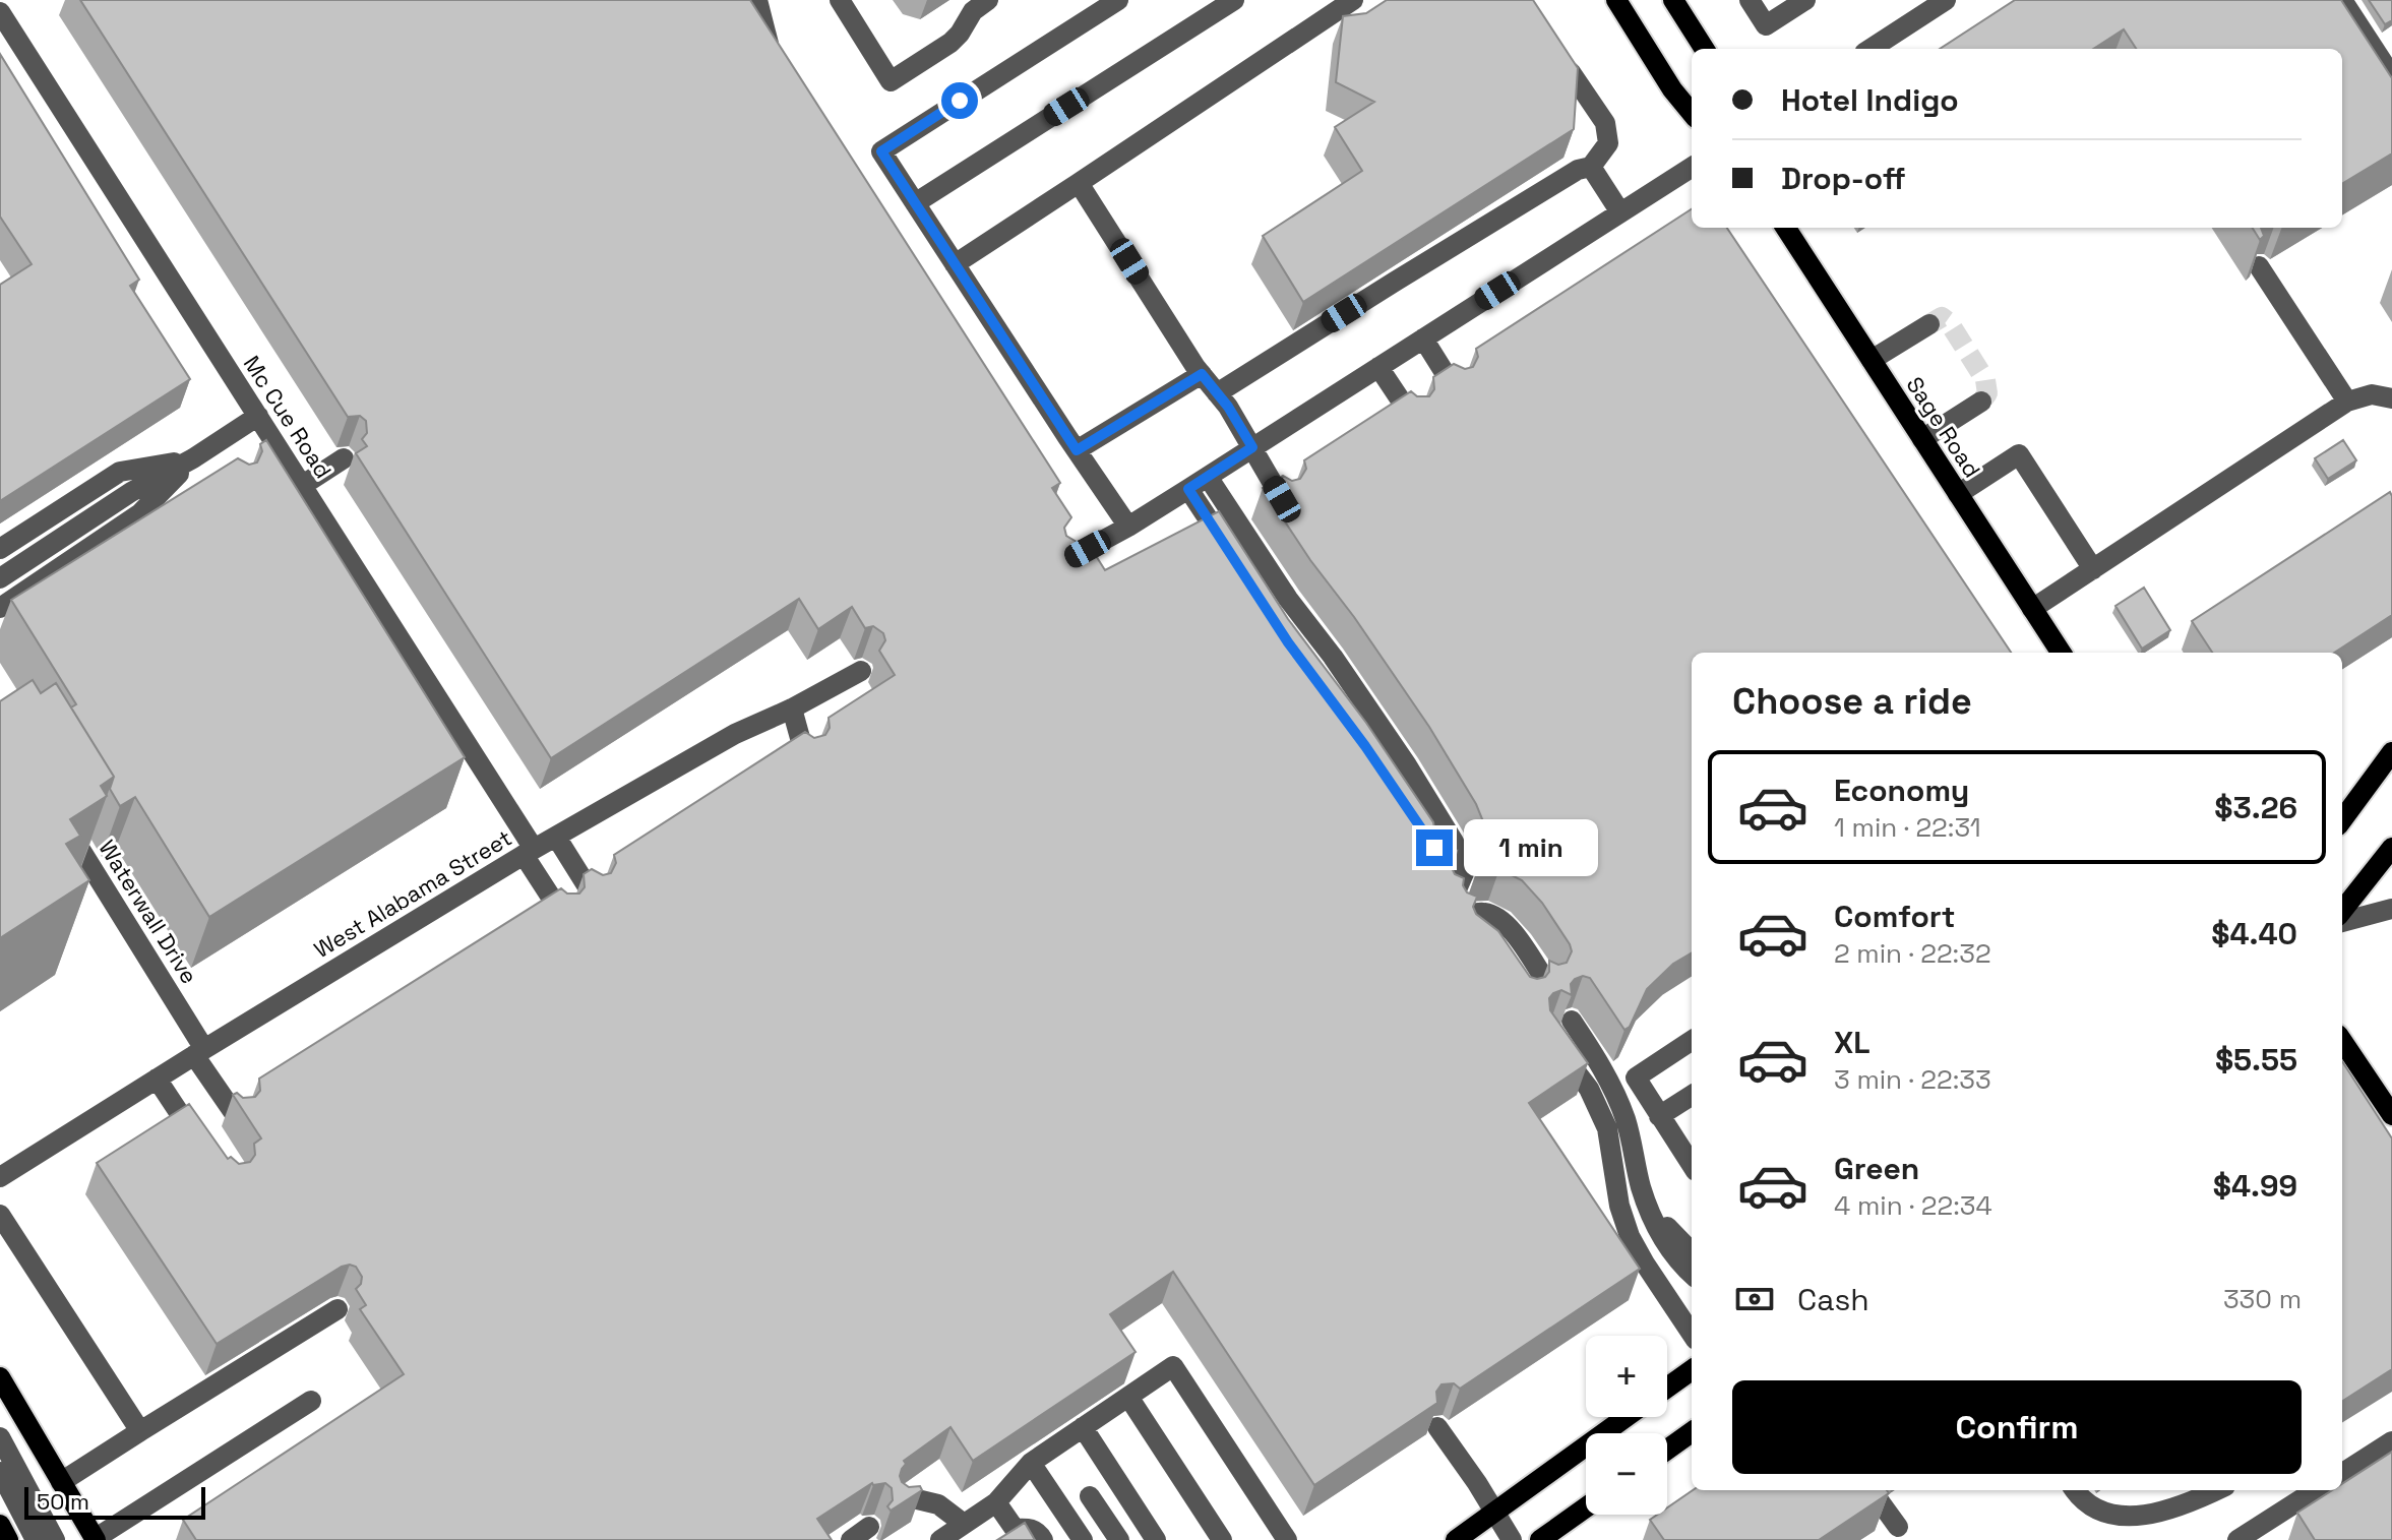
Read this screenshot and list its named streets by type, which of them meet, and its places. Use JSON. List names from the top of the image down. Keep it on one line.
{"streets":{"main road":["Sage Road"],"street":["Mc Cue Road","West Alabama Street","Waterwall Drive"]},"crossings":[["Mc Cue Road","West Alabama Street"],["West Alabama Street","Waterwall Drive"]],"scale_bar":"50 m","page":{"banner":["Hotel Indigo","Drop-off"],"heading":"Choose a ride","list":[{"name":"Economy","note":"1 min · 22:31","value":"$3.26"},{"name":"Comfort","note":"2 min · 22:32","value":"$4.40"},{"name":"XL","note":"3 min · 22:33","value":"$5.55"},{"name":"Green","note":"4 min · 22:34","value":"$4.99"}],"bubble":"1 min","pay":["Cash","330 m"],"map_buttons":["+","−"],"buttons":"Confirm","scale":"50 m"}}
